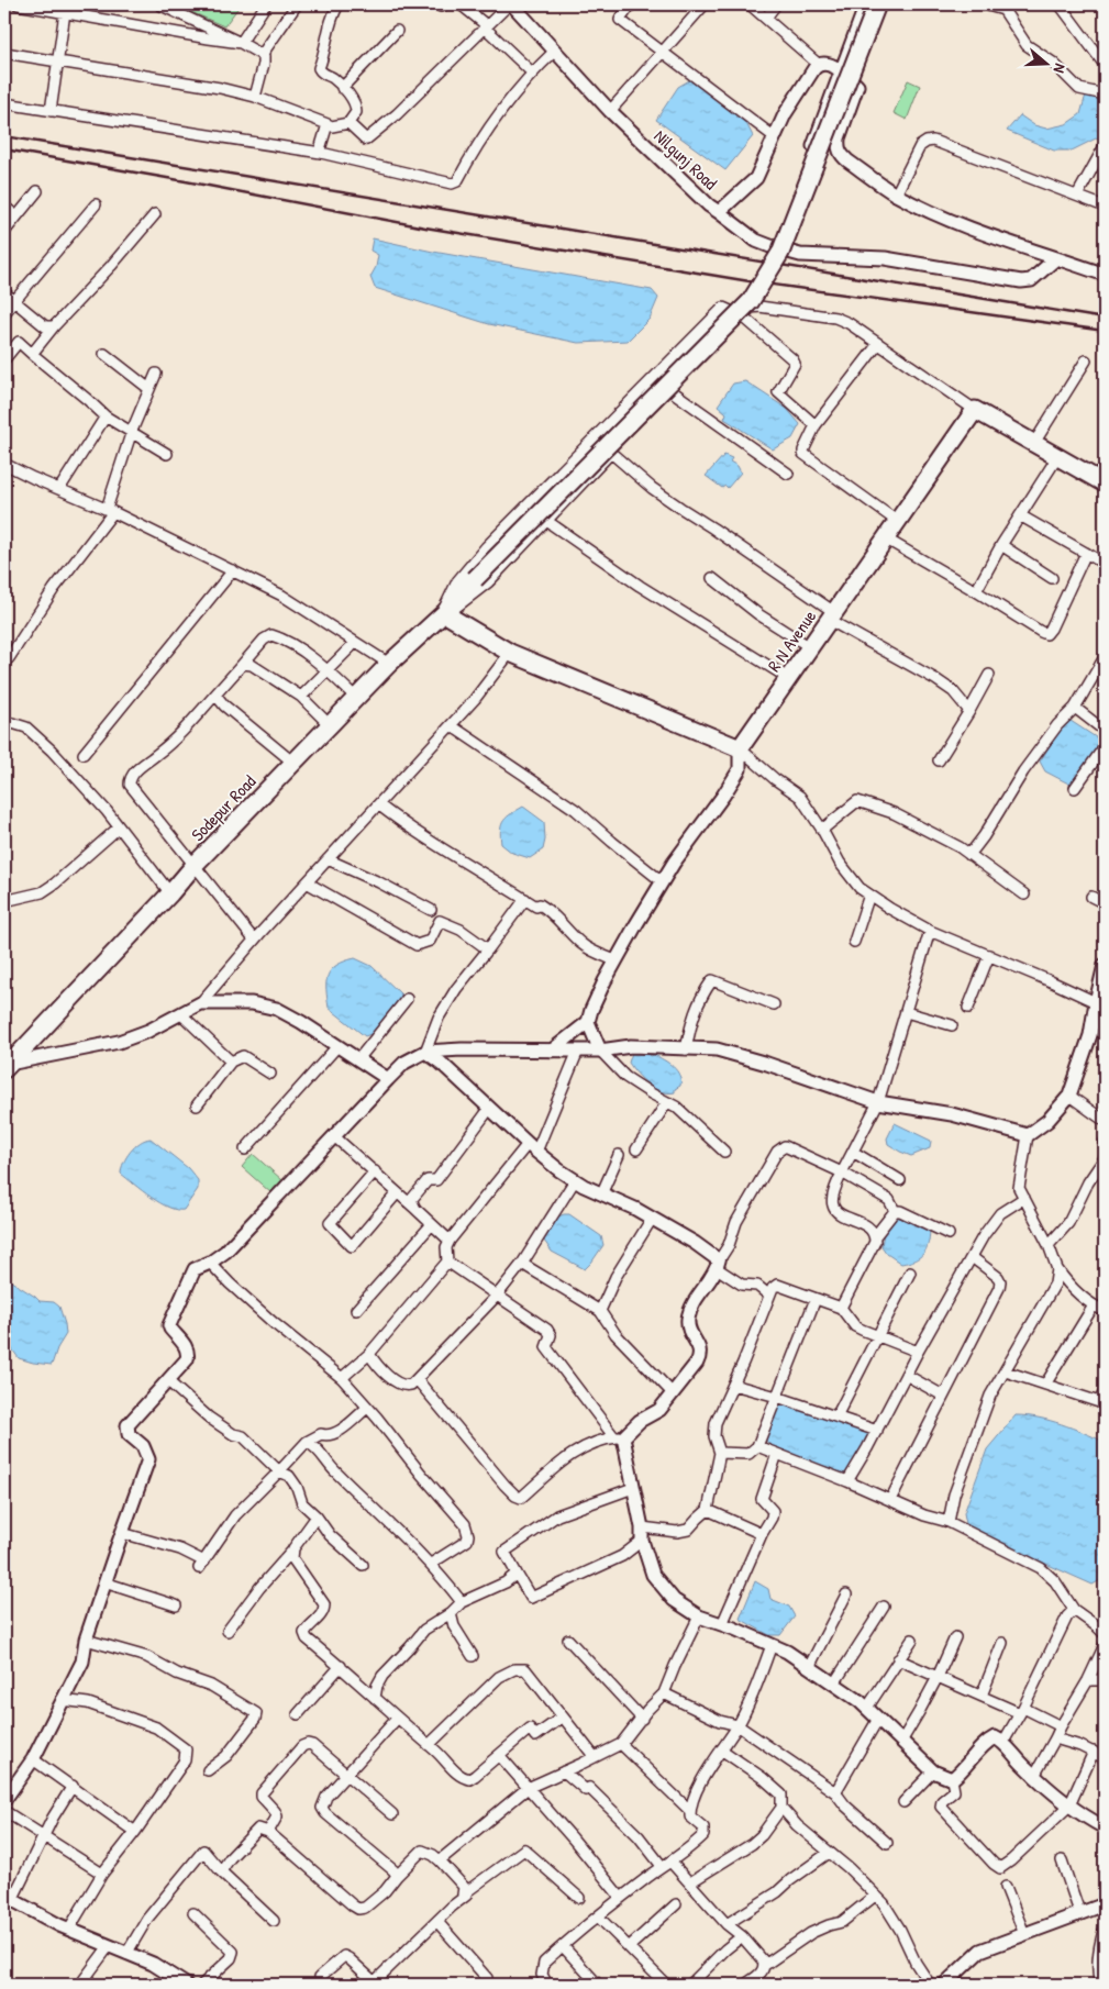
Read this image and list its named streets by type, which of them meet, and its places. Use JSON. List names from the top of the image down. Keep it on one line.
{"streets":{"main road":["R N Avenue","Sodepur Road"],"street":["Nilgunj Road"]},"north":"right"}
